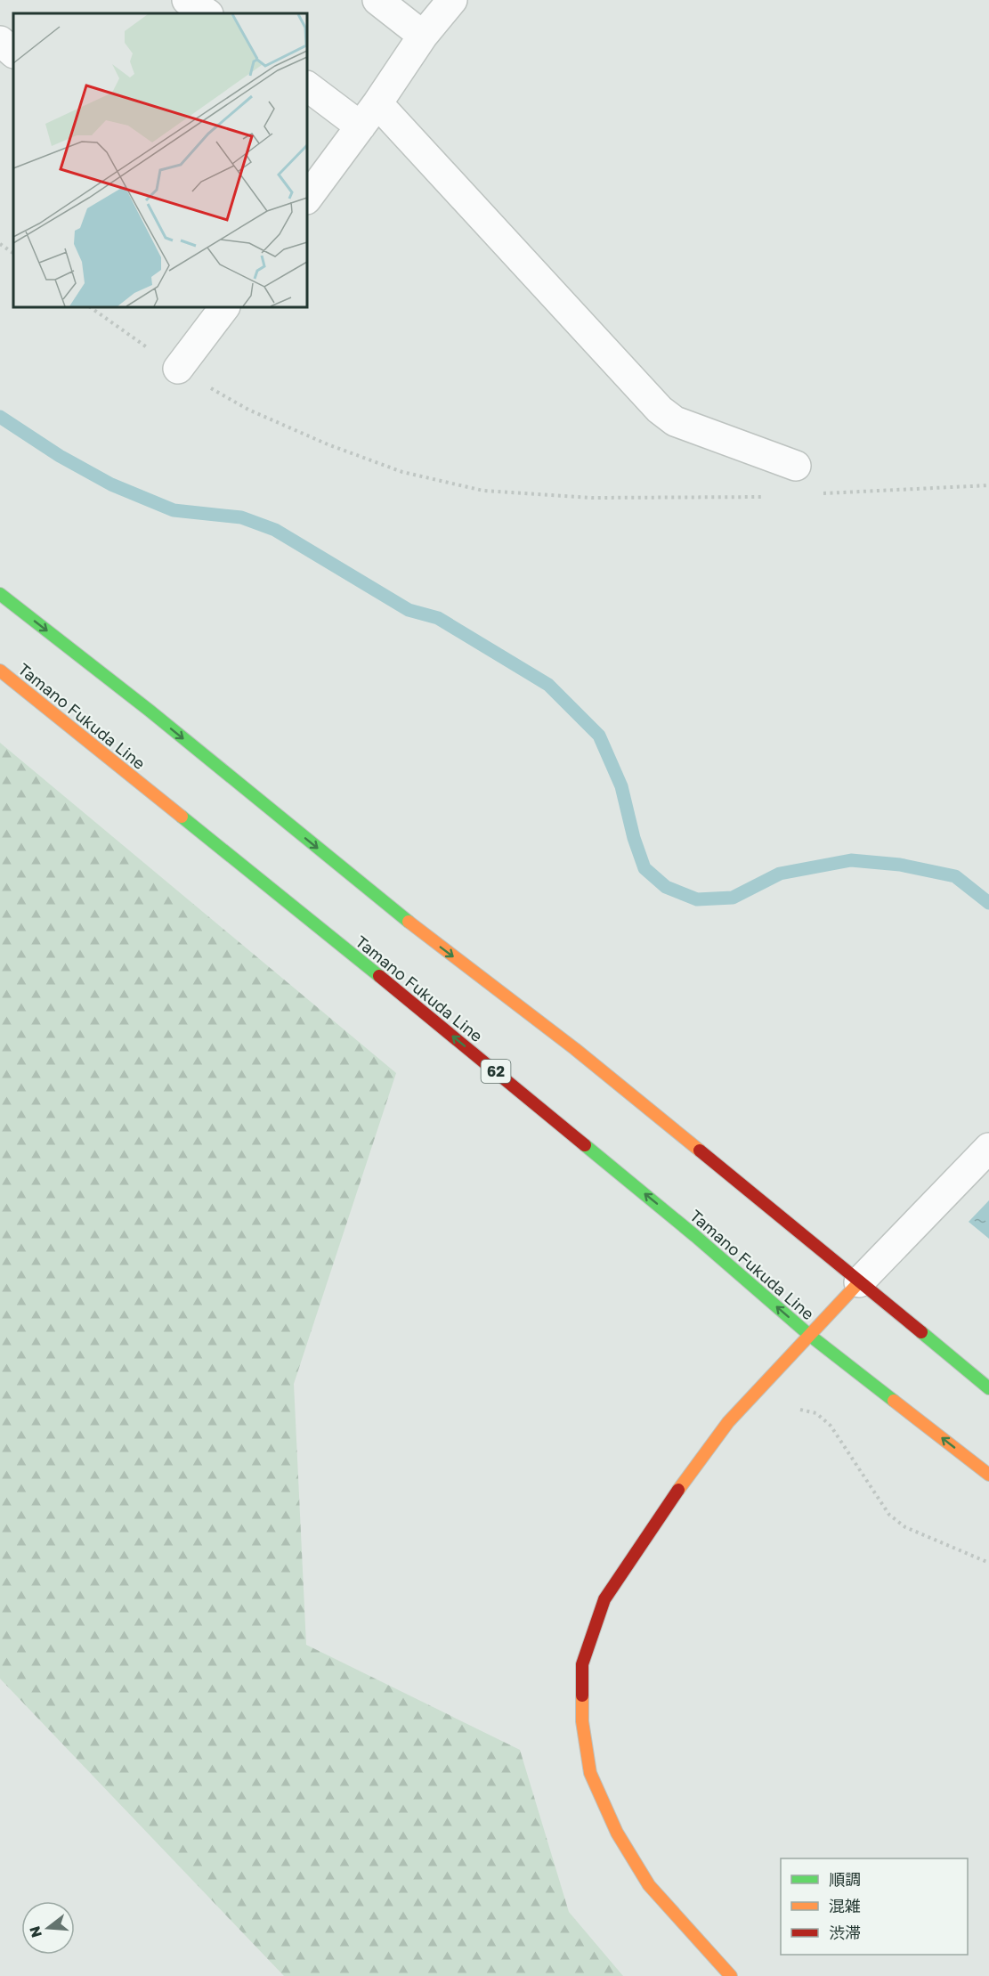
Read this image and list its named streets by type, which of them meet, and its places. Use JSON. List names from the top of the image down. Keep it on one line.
{"streets":{"main road":["Tamano Fukuda Line","62"]},"legend":["順調","混雑","渋滞"],"north":"left"}
